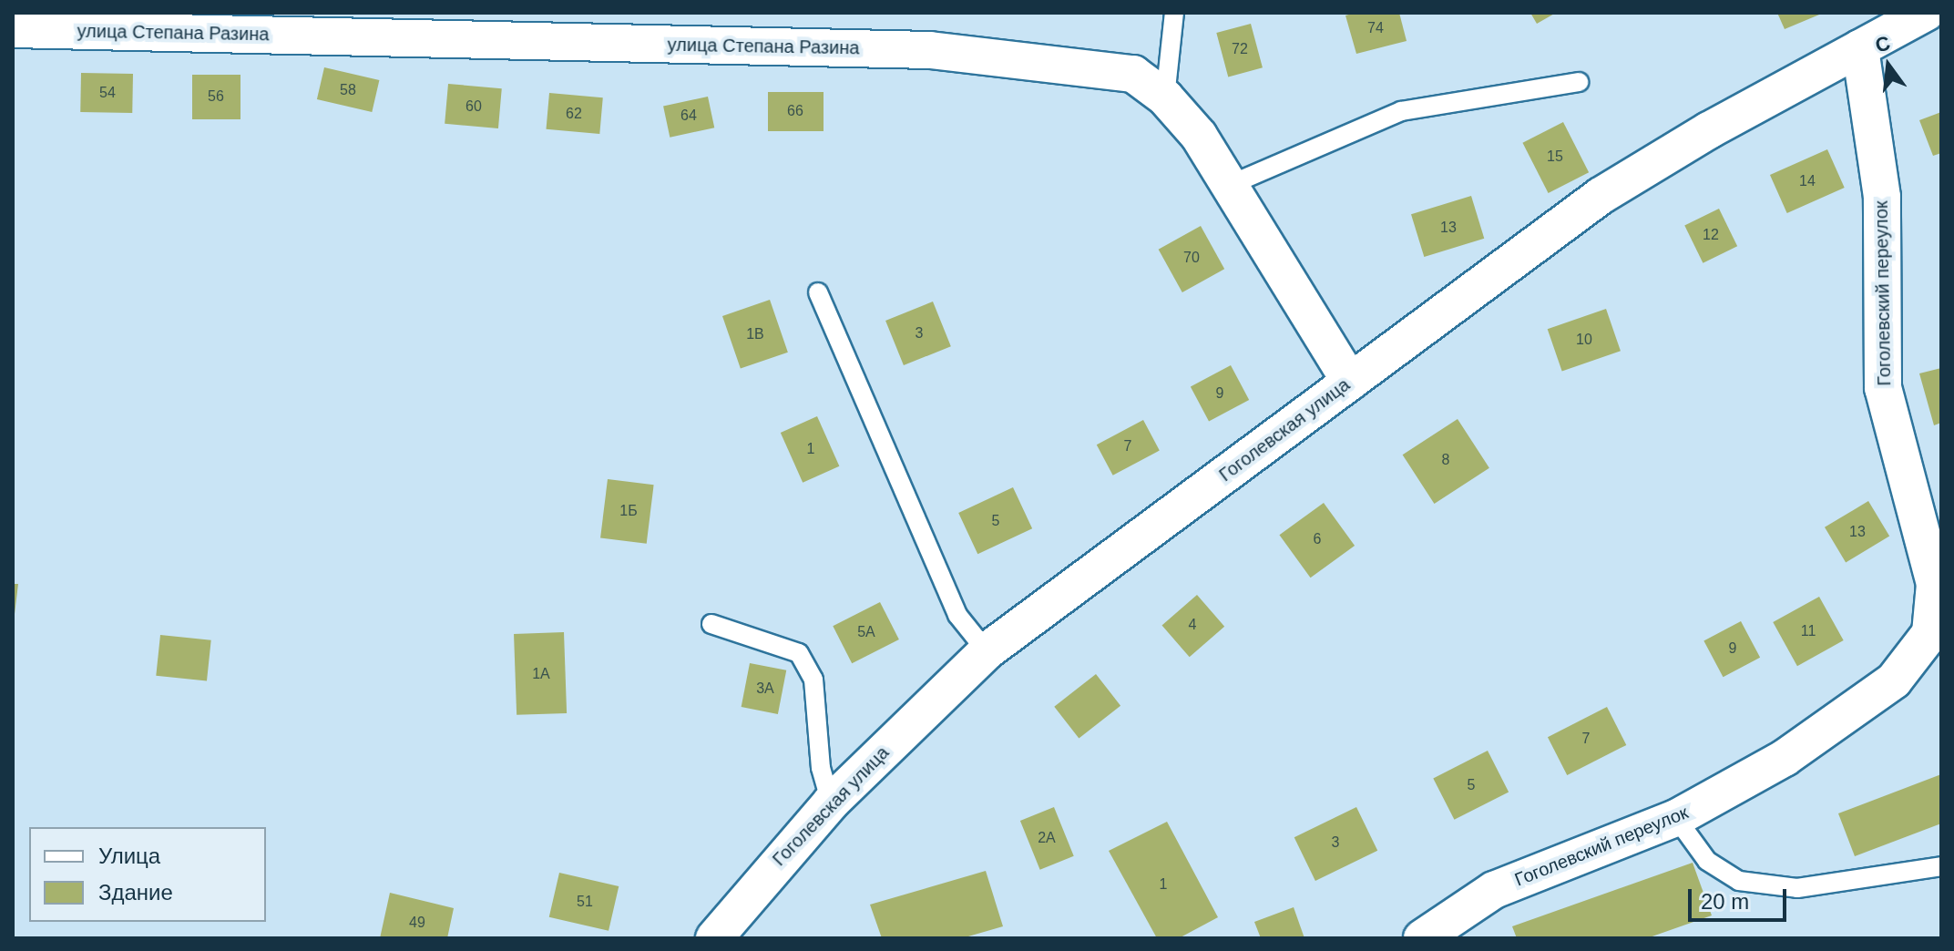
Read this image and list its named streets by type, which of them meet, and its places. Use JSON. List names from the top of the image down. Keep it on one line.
{"streets":{"street":["улица Степана Разина","Гоголевский переулок","Гоголевская улица"]},"crossings":[["улица Степана Разина","Гоголевская улица"],["Гоголевский переулок","Гоголевская улица"]],"house_numbers":["74","72","58","54","56","60","66","62","64","15","14","13","12","70","3","1В","10","9","7","1","8","1Б","5","13","6","4","11","5А","9","1А","3А","7","5","2А","3","1","51","49"],"legend":["Улица","Здание"],"scale_bar":"20 m","north":"top"}
